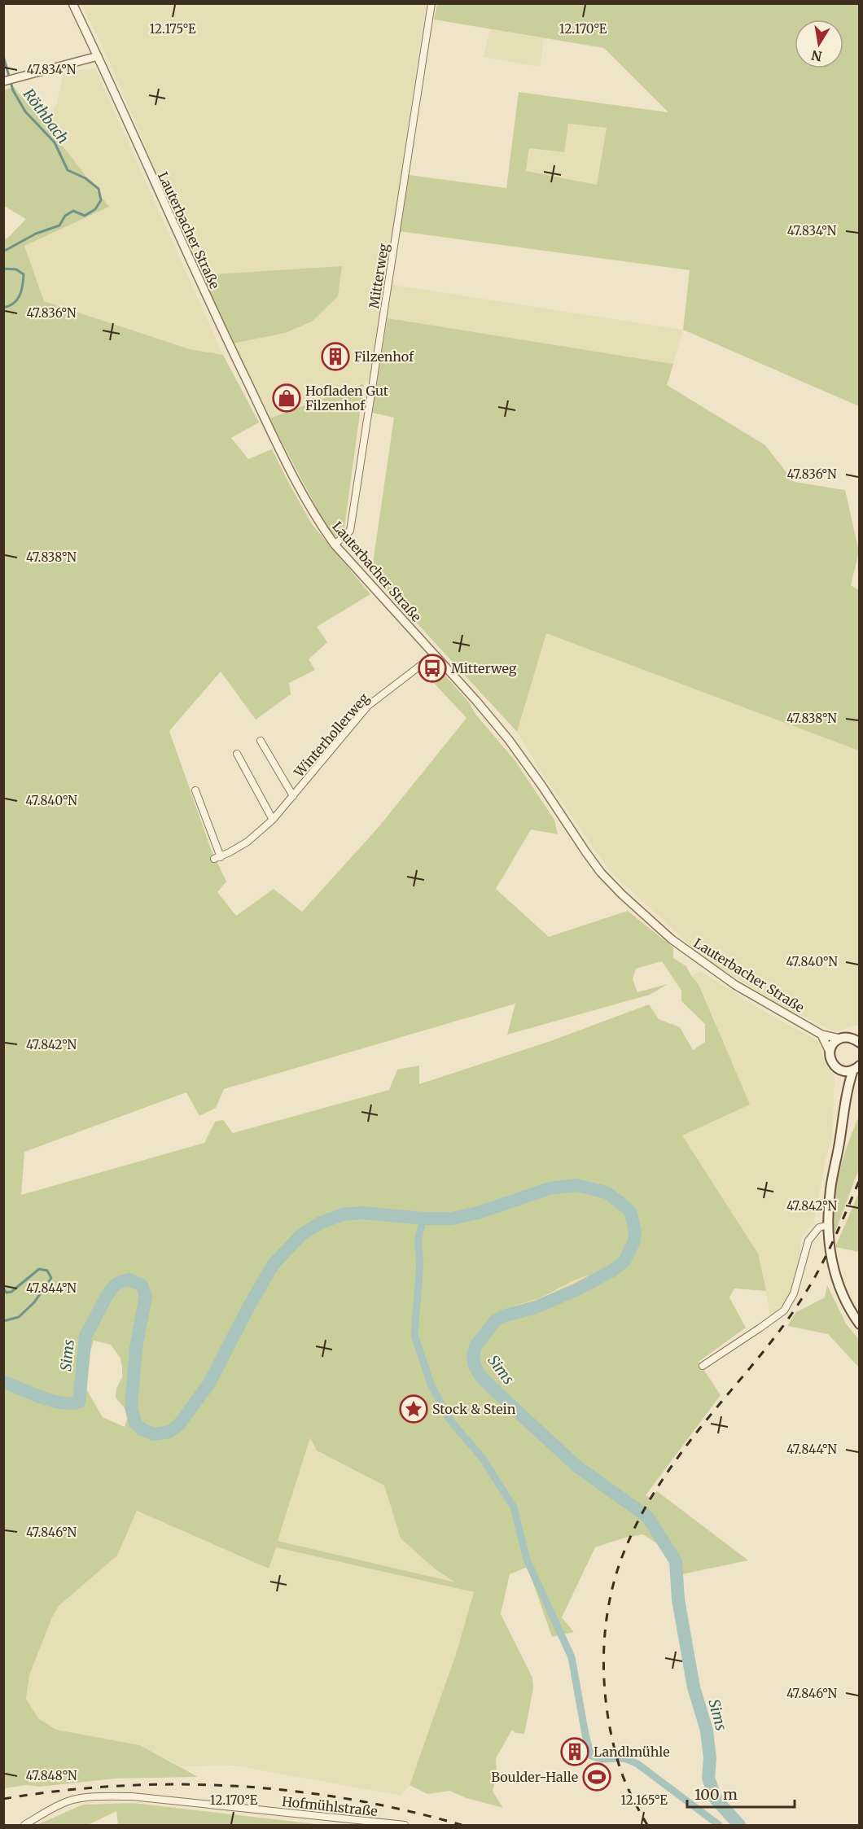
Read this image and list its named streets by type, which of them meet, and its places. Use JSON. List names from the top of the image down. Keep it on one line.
{"streets":{"street":["Lauterbacher Straße","Mitterweg","Winterhollerweg","Hofmühlstraße"]},"crossings":[["Lauterbacher Straße","Mitterweg"],["Lauterbacher Straße","Winterhollerweg"]],"water":["Röthbach","Sims"],"places":{"building":["Filzenhof","Landlmühle"],"shop":["Hofladen Gut Filzenhof"],"bus stop":["Mitterweg"],"place":["Stock & Stein"],"sports":["Boulder-Halle"]},"scale_bar":"100 m","north":"bottom","coordinates":["12.175°E","12.170°E","47.834°N","47.836°N","47.838°N","47.840°N","47.842°N","47.844°N","47.846°N","47.848°N","12.165°E"]}
